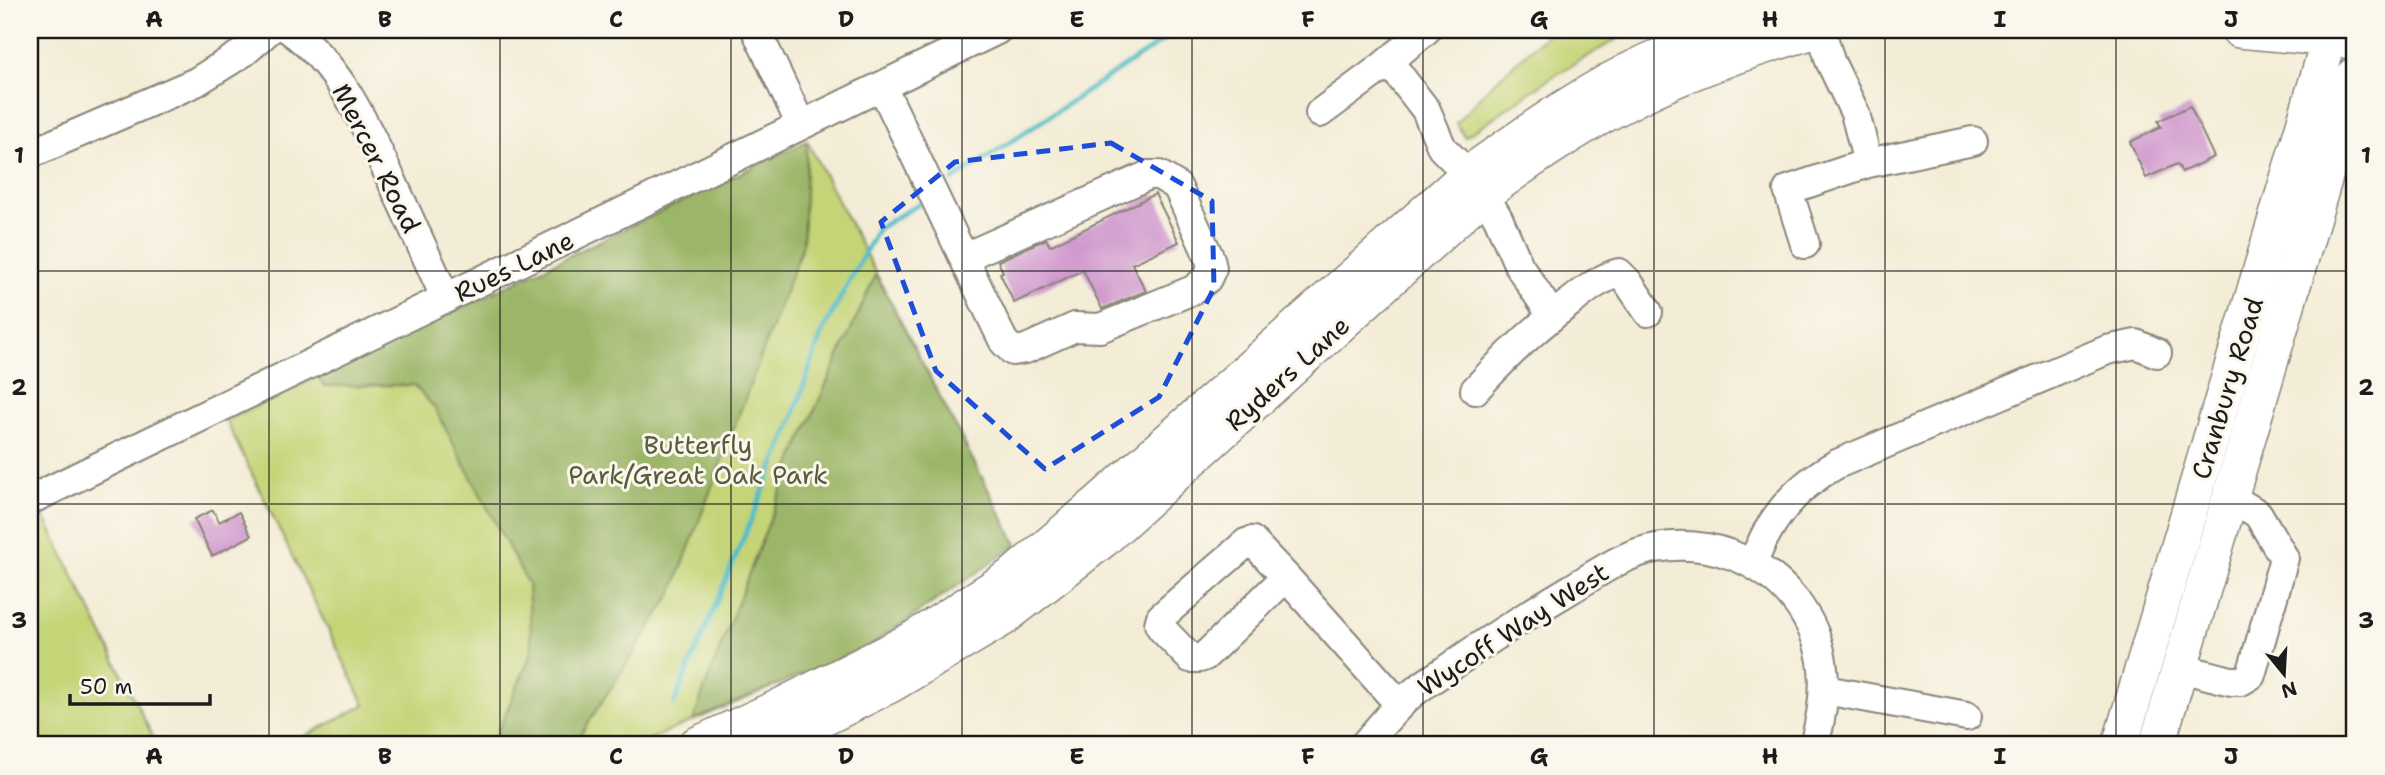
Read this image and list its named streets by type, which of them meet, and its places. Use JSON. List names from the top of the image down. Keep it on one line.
{"streets":{"main road":["Ryders Lane","Cranbury Road"],"street":["Mercer Road","Rues Lane","Wycoff Way West"]},"crossings":[["Mercer Road","Rues Lane"]],"parks":["Butterfly Park/Great Oak Park"],"scale_bar":"50 m","north":"bottom","grid":{"columns":["A","B","C","D","E","F","G","H","I","J"],"rows":["1","2","3"]}}
